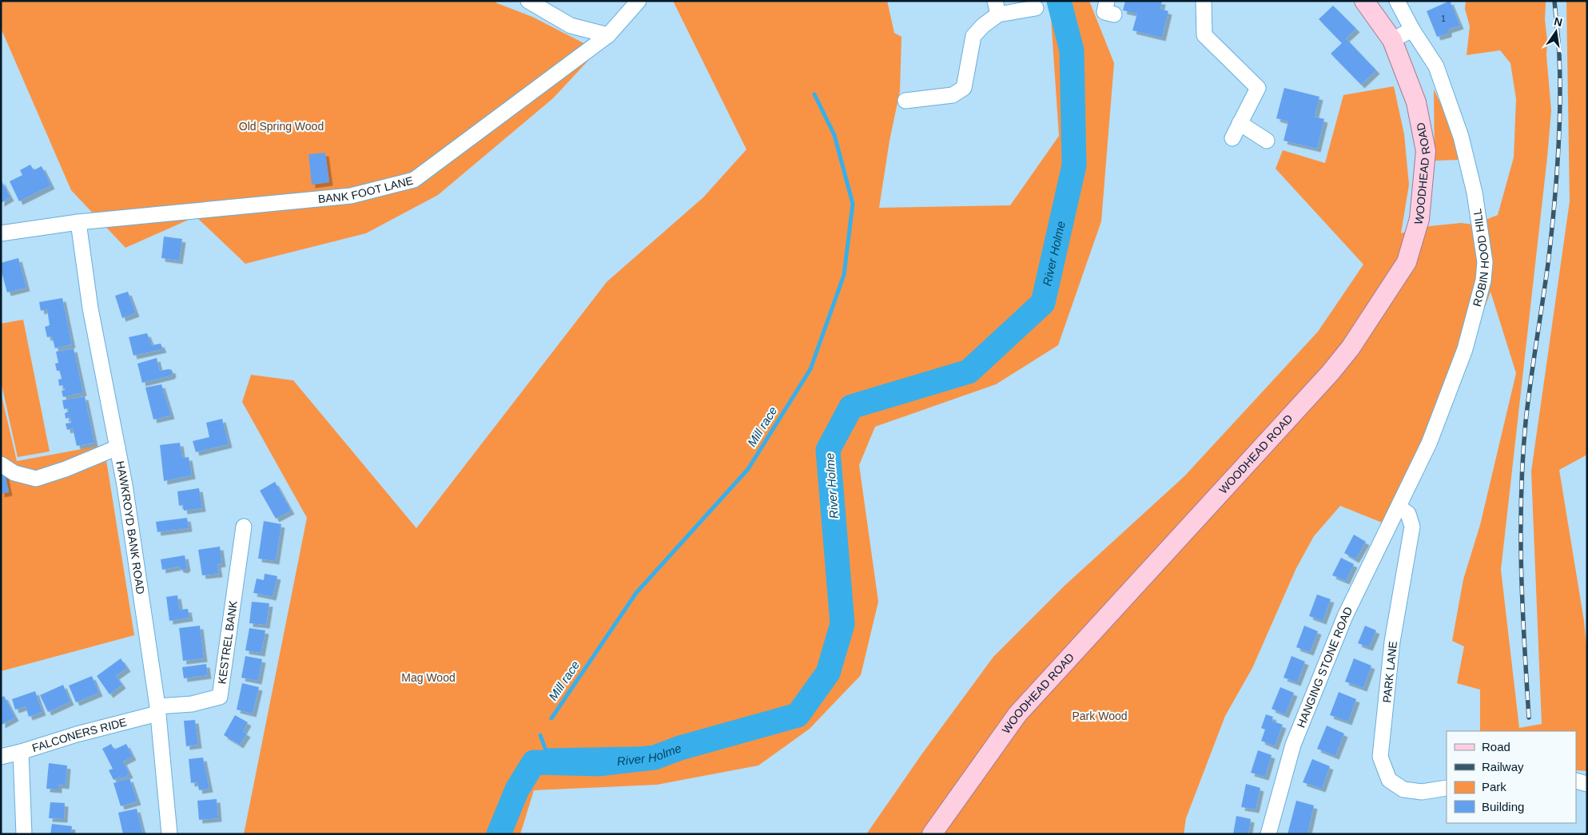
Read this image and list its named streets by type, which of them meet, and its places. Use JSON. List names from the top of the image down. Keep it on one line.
{"streets":{"main road":["WOODHEAD ROAD"],"street":["BANK FOOT LANE","ROBIN HOOD HILL","HAWKROYD BANK ROAD","KESTREL BANK","HANGING STONE ROAD","PARK LANE","FALCONERS RIDE"]},"crossings":[["BANK FOOT LANE","HAWKROYD BANK ROAD"],["ROBIN HOOD HILL","HANGING STONE ROAD"],["ROBIN HOOD HILL","PARK LANE"],["HAWKROYD BANK ROAD","KESTREL BANK"],["HAWKROYD BANK ROAD","FALCONERS RIDE"],["KESTREL BANK","FALCONERS RIDE"],["HANGING STONE ROAD","PARK LANE"]],"water":["River Holme","Mill race"],"parks":["Old Spring Wood","Mag Wood","Park Wood"],"house_numbers":["1"],"legend":["Road","Railway","Park","Building"],"north":"top"}
